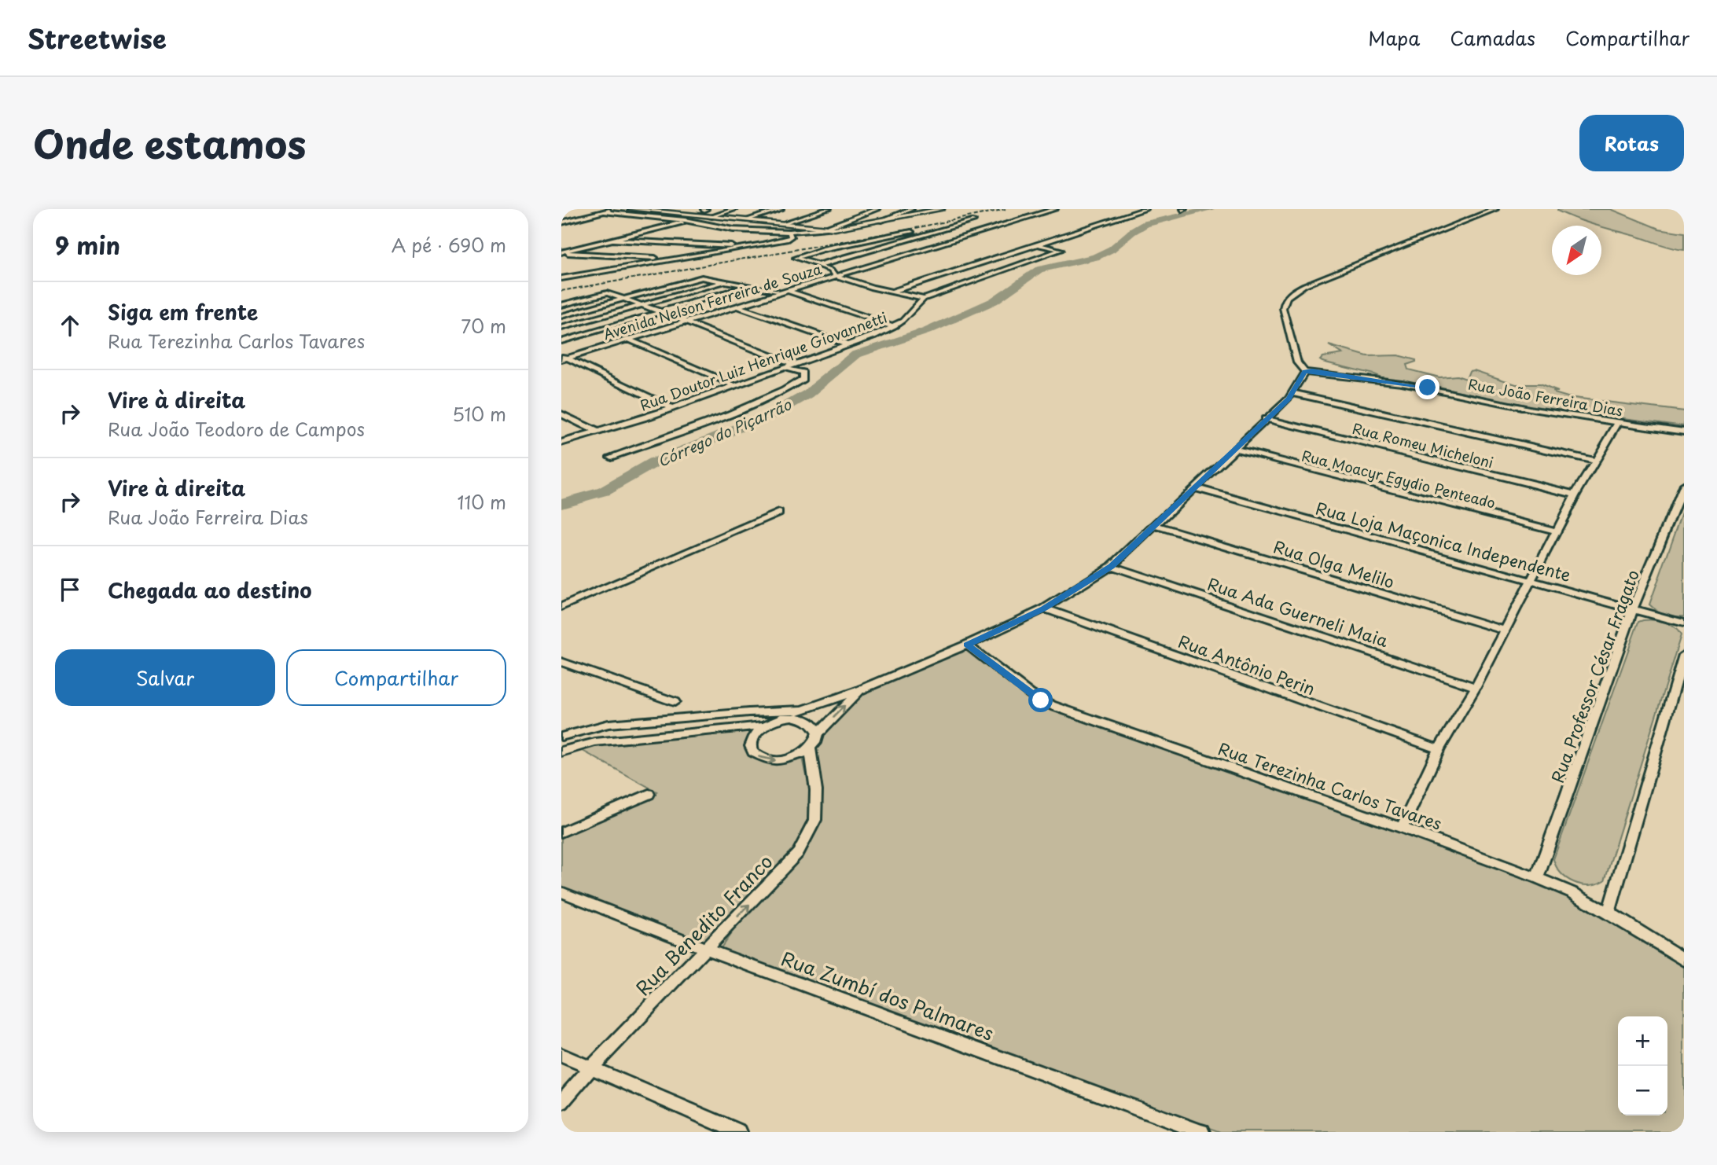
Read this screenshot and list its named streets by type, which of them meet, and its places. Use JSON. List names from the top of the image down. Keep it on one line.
{"streets":{"street":["Avenida Nelson Ferreira de Souza","Rua Doutor Luiz Henrique Giovannetti","Rua João Ferreira Dias","Rua Romeu Micheloni","Rua Moacyr Egydio Penteado","Rua Loja Maçonica Independente","Rua Olga Melilo","Rua Ada Guerneli Maia","Rua Antônio Perin","Rua Professor César Fragato","Rua Terezinha Carlos Tavares","Rua Benedito Franco","Rua Zumbí dos Palmares"]},"crossings":[["Rua Loja Maçonica Independente","Rua Professor César Fragato"],["Rua Professor César Fragato","Rua Terezinha Carlos Tavares"],["Rua Benedito Franco","Rua Zumbí dos Palmares"]],"one_way":["Rua Benedito Franco"],"water":["Córrego do Piçarrão"],"north":"bottom left","page":{"header":"Streetwise","nav":["Mapa","Camadas","Compartilhar"],"title":"Onde estamos","buttons":["Rotas",["Salvar","Compartilhar"]],"heading":["9 min","A pé · 690 m"],"list":[["Siga em frente","Rua Terezinha Carlos Tavares","70 m"],["Vire à direita","Rua João Teodoro de Campos","510 m"],["Vire à direita","Rua João Ferreira Dias","110 m"],"Chegada ao destino"],"map_buttons":["+","−"]}}
